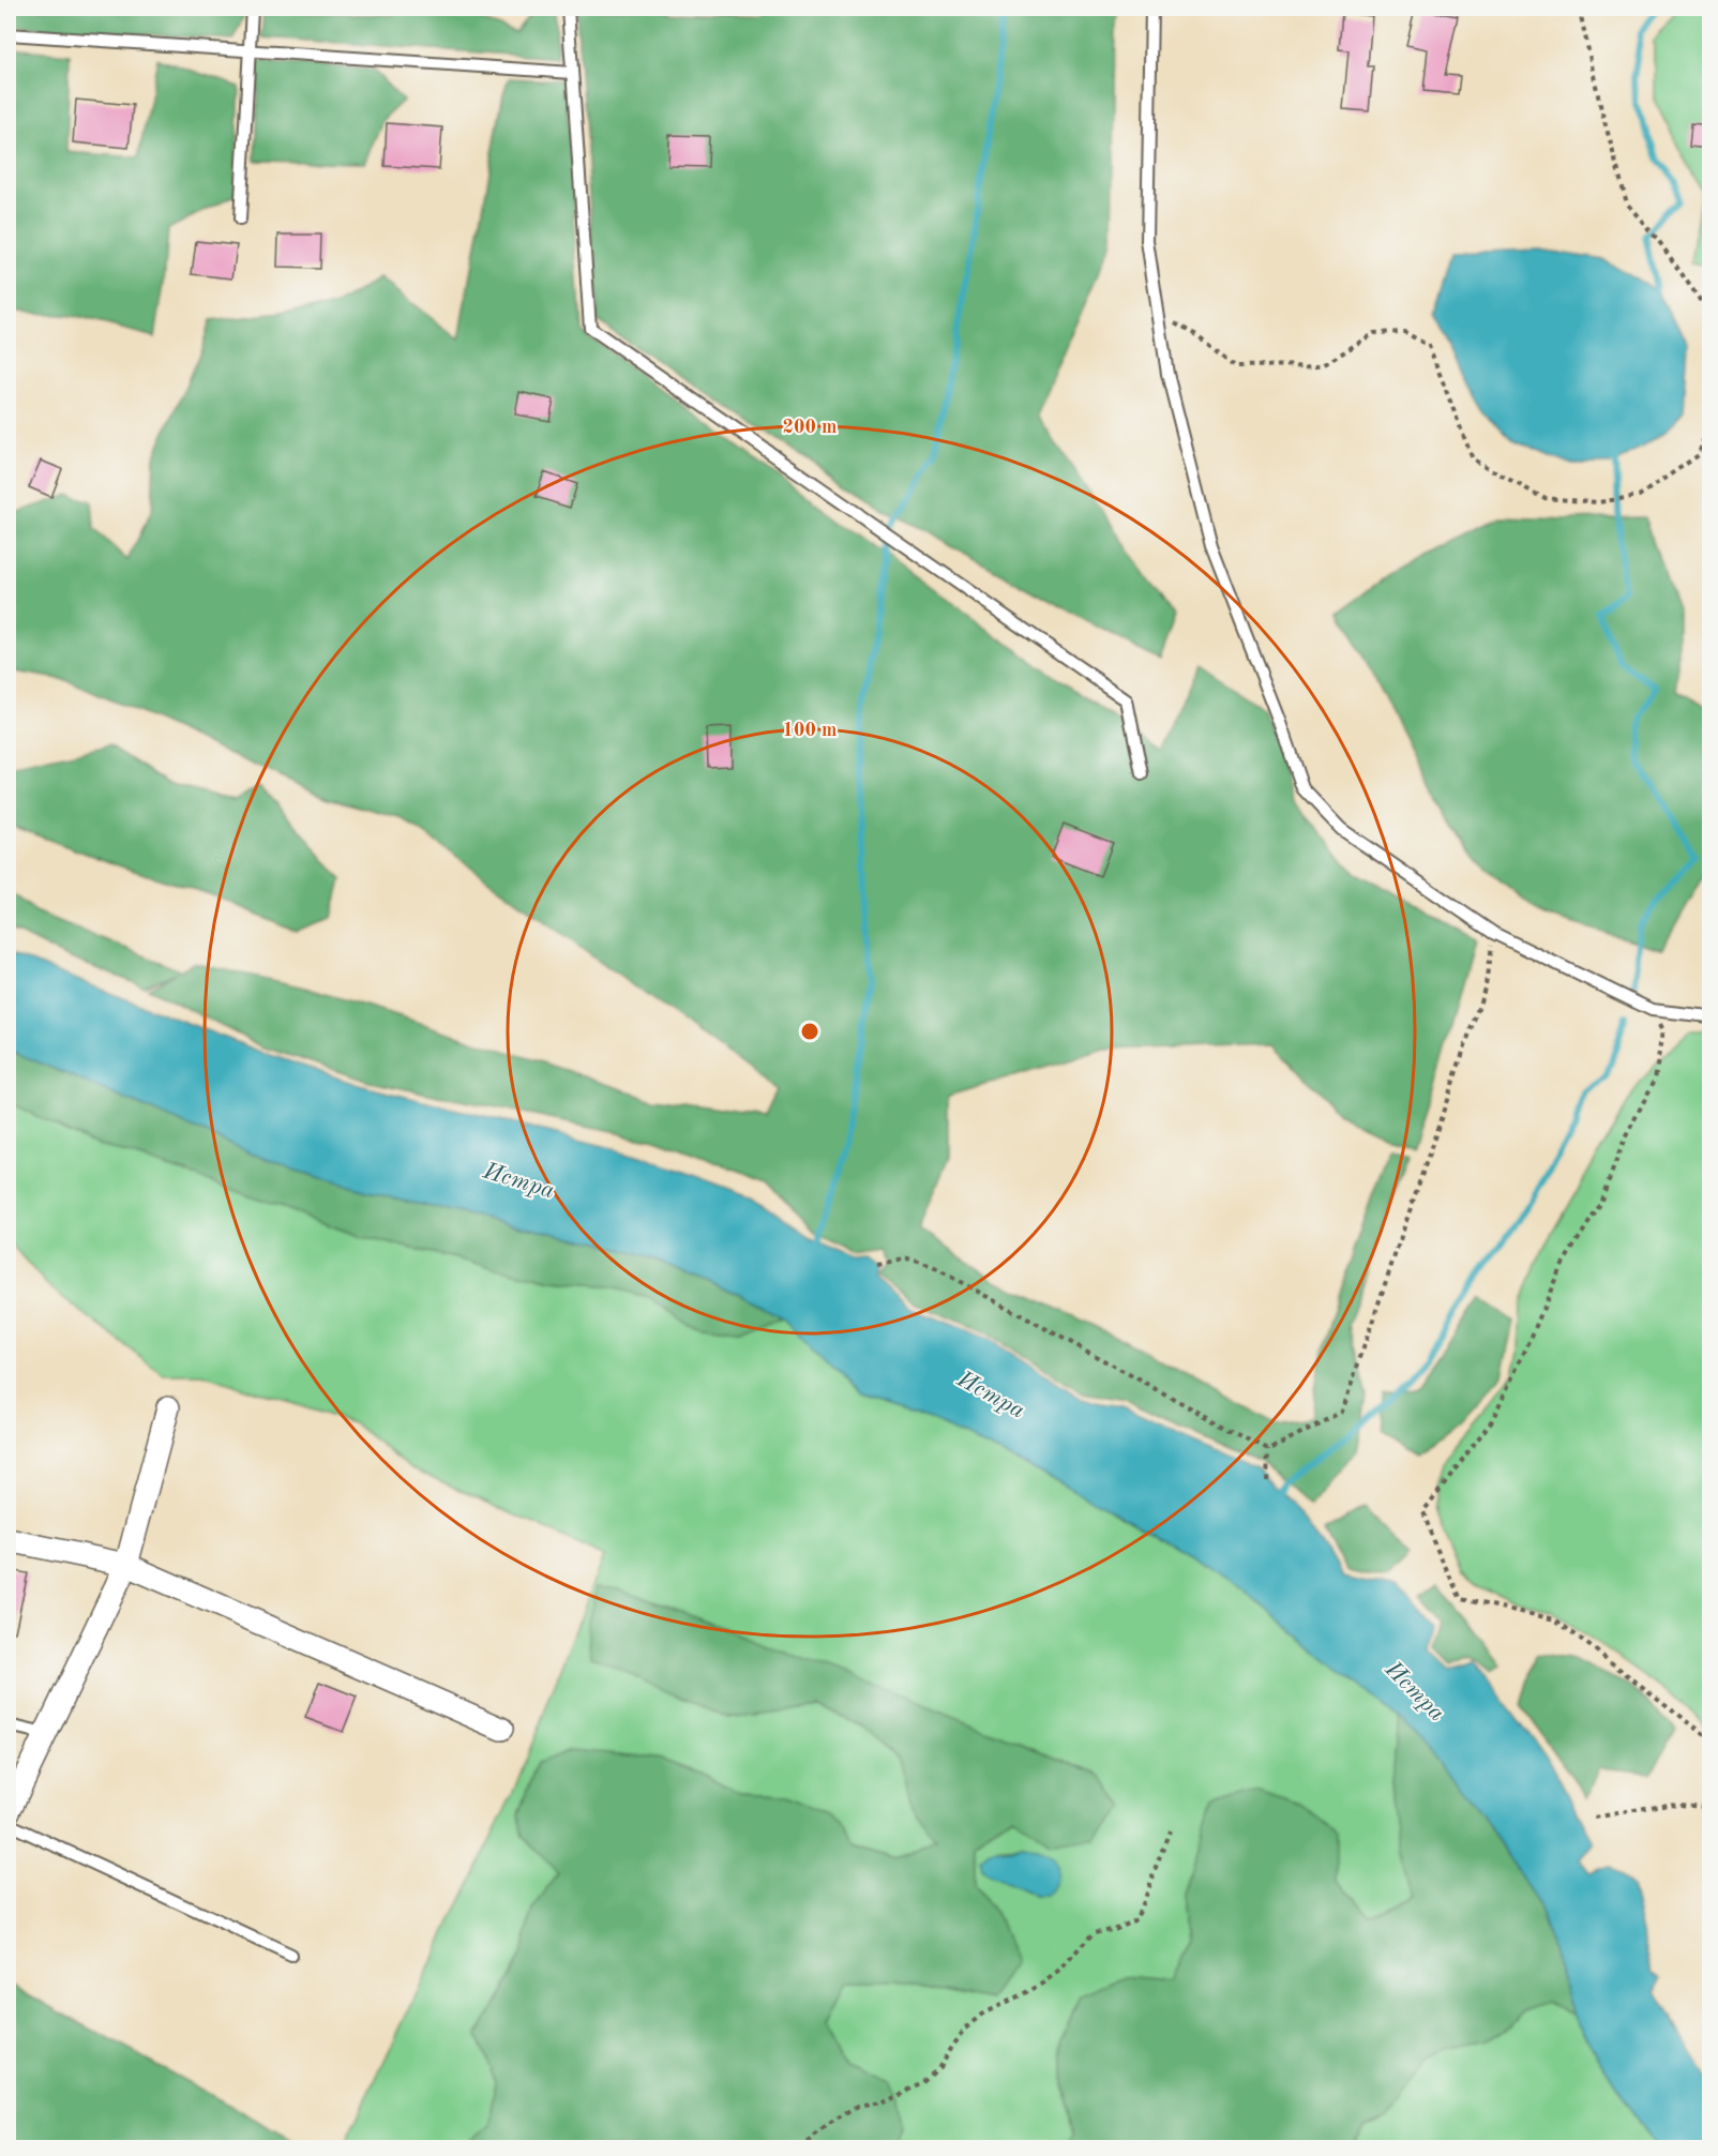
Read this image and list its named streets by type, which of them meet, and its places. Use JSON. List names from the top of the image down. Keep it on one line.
{"water":["Истра"],"rings":["200 m","100 m"]}
